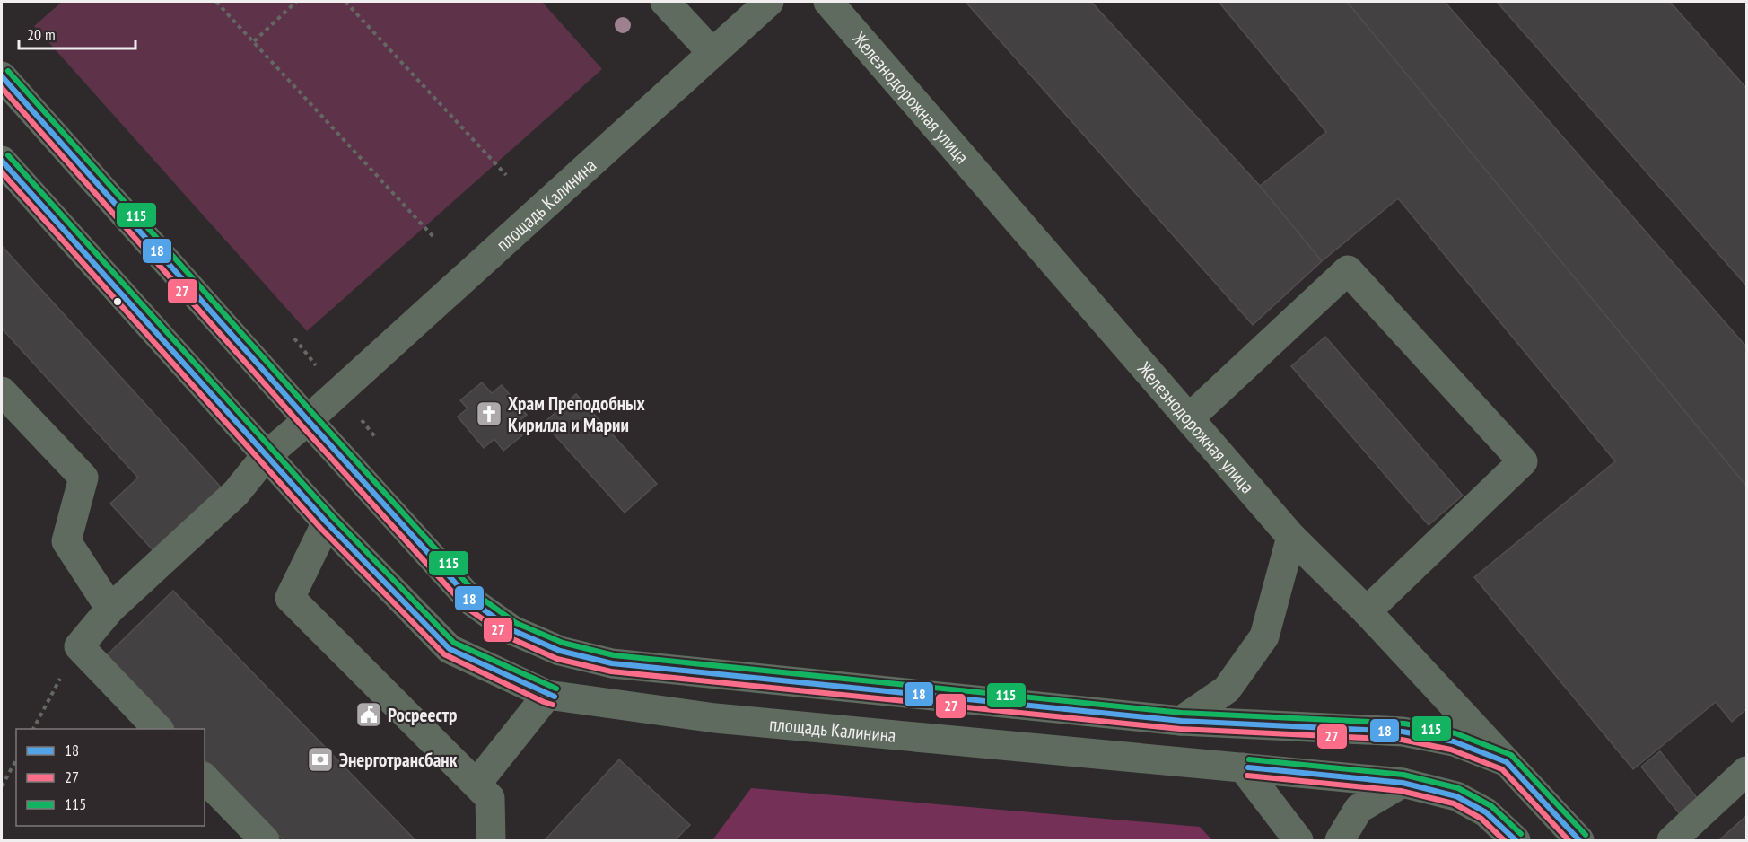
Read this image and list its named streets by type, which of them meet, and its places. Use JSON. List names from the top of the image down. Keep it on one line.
{"streets":{"main road":["Железнодорожная улица","площадь Калинина"]},"places":{"church":["Храм Преподобных Кирилла и Марии"],"public building":["Росреестр"],"bank":["Энерготрансбанк"]},"lines":["transit line 115","transit line 18","transit line 27"],"legend":["18","27","115"],"scale_bar":"20 m"}
